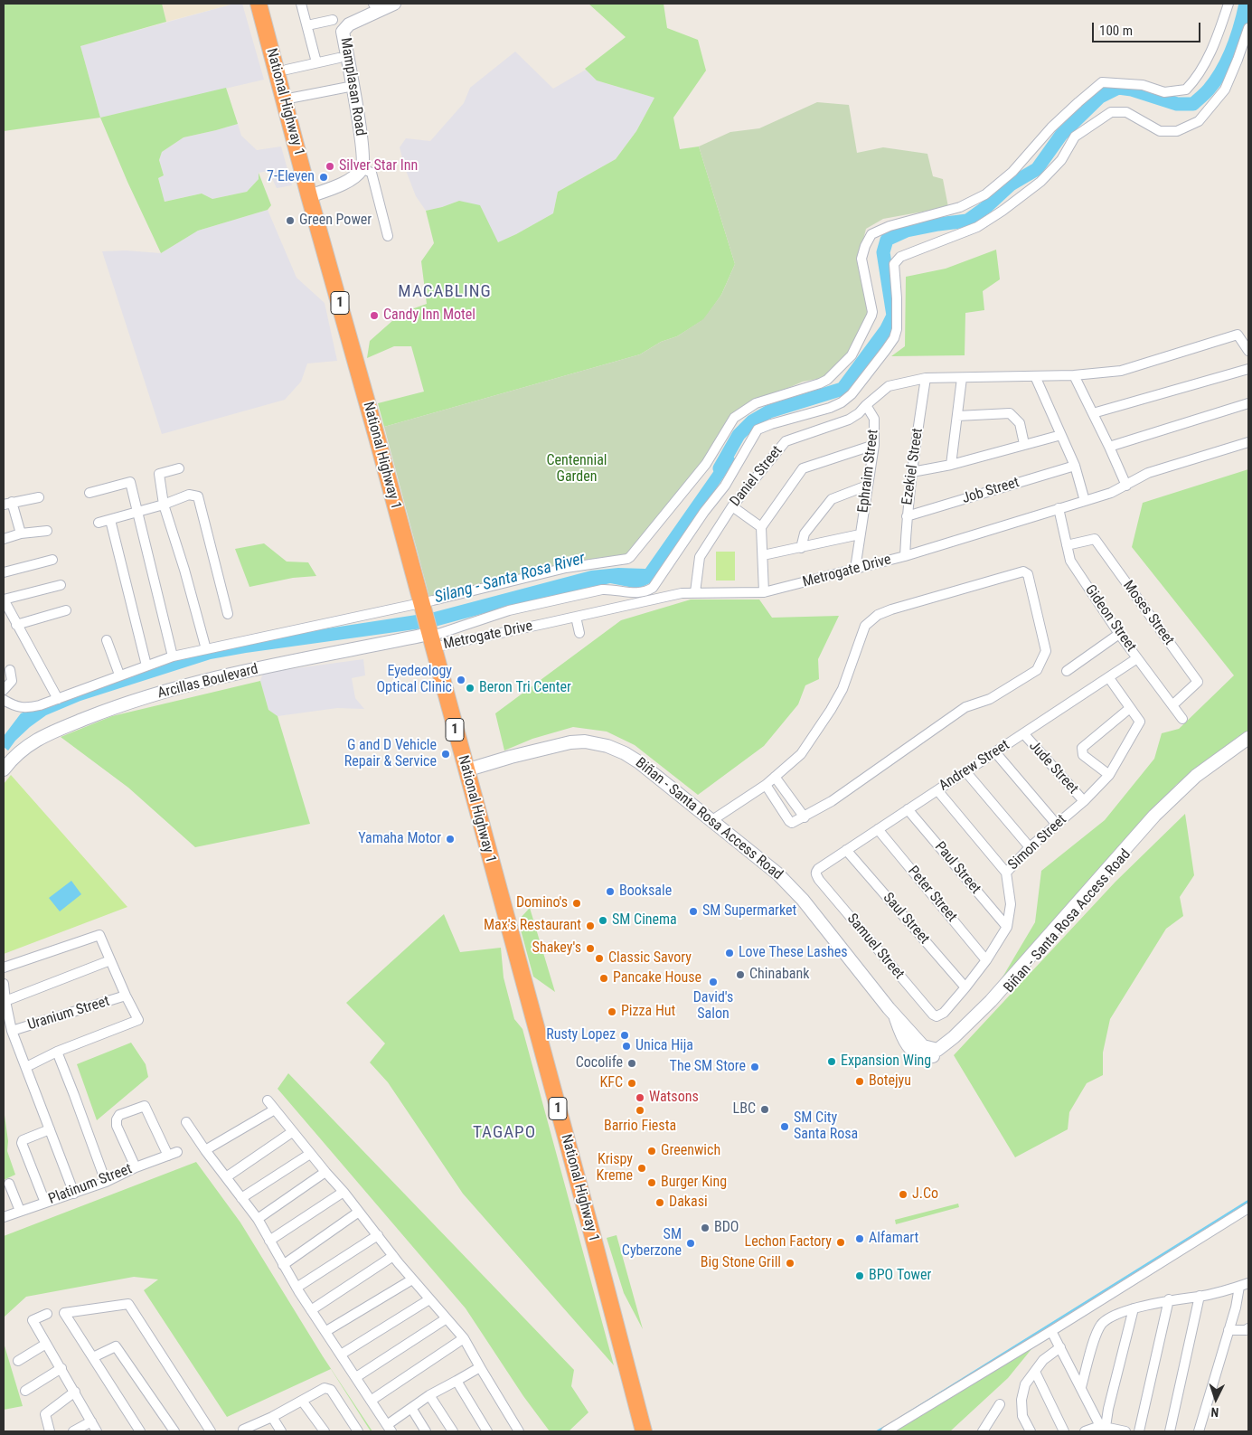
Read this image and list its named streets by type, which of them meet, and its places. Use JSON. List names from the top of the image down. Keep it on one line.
{"streets":{"highway":["National Highway 1","1"],"main road":["Mamplasan Road","Arcillas Boulevard","Biñan - Santa Rosa Access Road"],"street":["Ezekiel Street","Ephraim Street","Daniel Street","Job Street","Metrogate Drive","Moses Street","Gideon Street","Andrew Street","Jude Street","Simon Street","Paul Street","Peter Street","Saul Street","Samuel Street","Uranium Street","Platinum Street"]},"crossings":[["National Highway 1","Metrogate Drive"],["National Highway 1","Arcillas Boulevard"],["National Highway 1","Biñan - Santa Rosa Access Road"],["Ezekiel Street","Job Street"],["Ezekiel Street","Metrogate Drive"],["Ephraim Street","Daniel Street"],["Ephraim Street","Metrogate Drive"],["Daniel Street","Metrogate Drive"],["Metrogate Drive","Gideon Street"],["Metrogate Drive","Arcillas Boulevard"],["Moses Street","Gideon Street"],["Gideon Street","Andrew Street"],["Andrew Street","Jude Street"],["Andrew Street","Paul Street"],["Andrew Street","Peter Street"],["Andrew Street","Saul Street"],["Andrew Street","Samuel Street"],["Jude Street","Simon Street"],["Simon Street","Paul Street"],["Simon Street","Peter Street"],["Simon Street","Saul Street"],["Simon Street","Samuel Street"]],"districts":["MACABLING","TAGAPO"],"water":["Silang - Santa Rosa River"],"parks":["Centennial Garden"],"places":["Silver Star Inn","7-Eleven","Green Power","Candy Inn Motel","Eyedeology Optical Clinic","Beron Tri Center","G and D Vehicle Repair & Service","Yamaha Motor","Booksale","Domino's","SM Supermarket","SM Cinema","Max's Restaurant","Shakey's","Love These Lashes","Classic Savory","Chinabank","Pancake House","David's Salon","Pizza Hut","Rusty Lopez","Unica Hija","Expansion Wing","Cocolife","The SM Store","Botejyu","KFC","Watsons","LBC","Barrio Fiesta","SM City Santa Rosa","Greenwich","Krispy Kreme","Burger King","J.Co","Dakasi","BDO","Alfamart","Lechon Factory","SM Cyberzone","Big Stone Grill","BPO Tower"],"scale_bar":"100 m","north":"bottom"}
